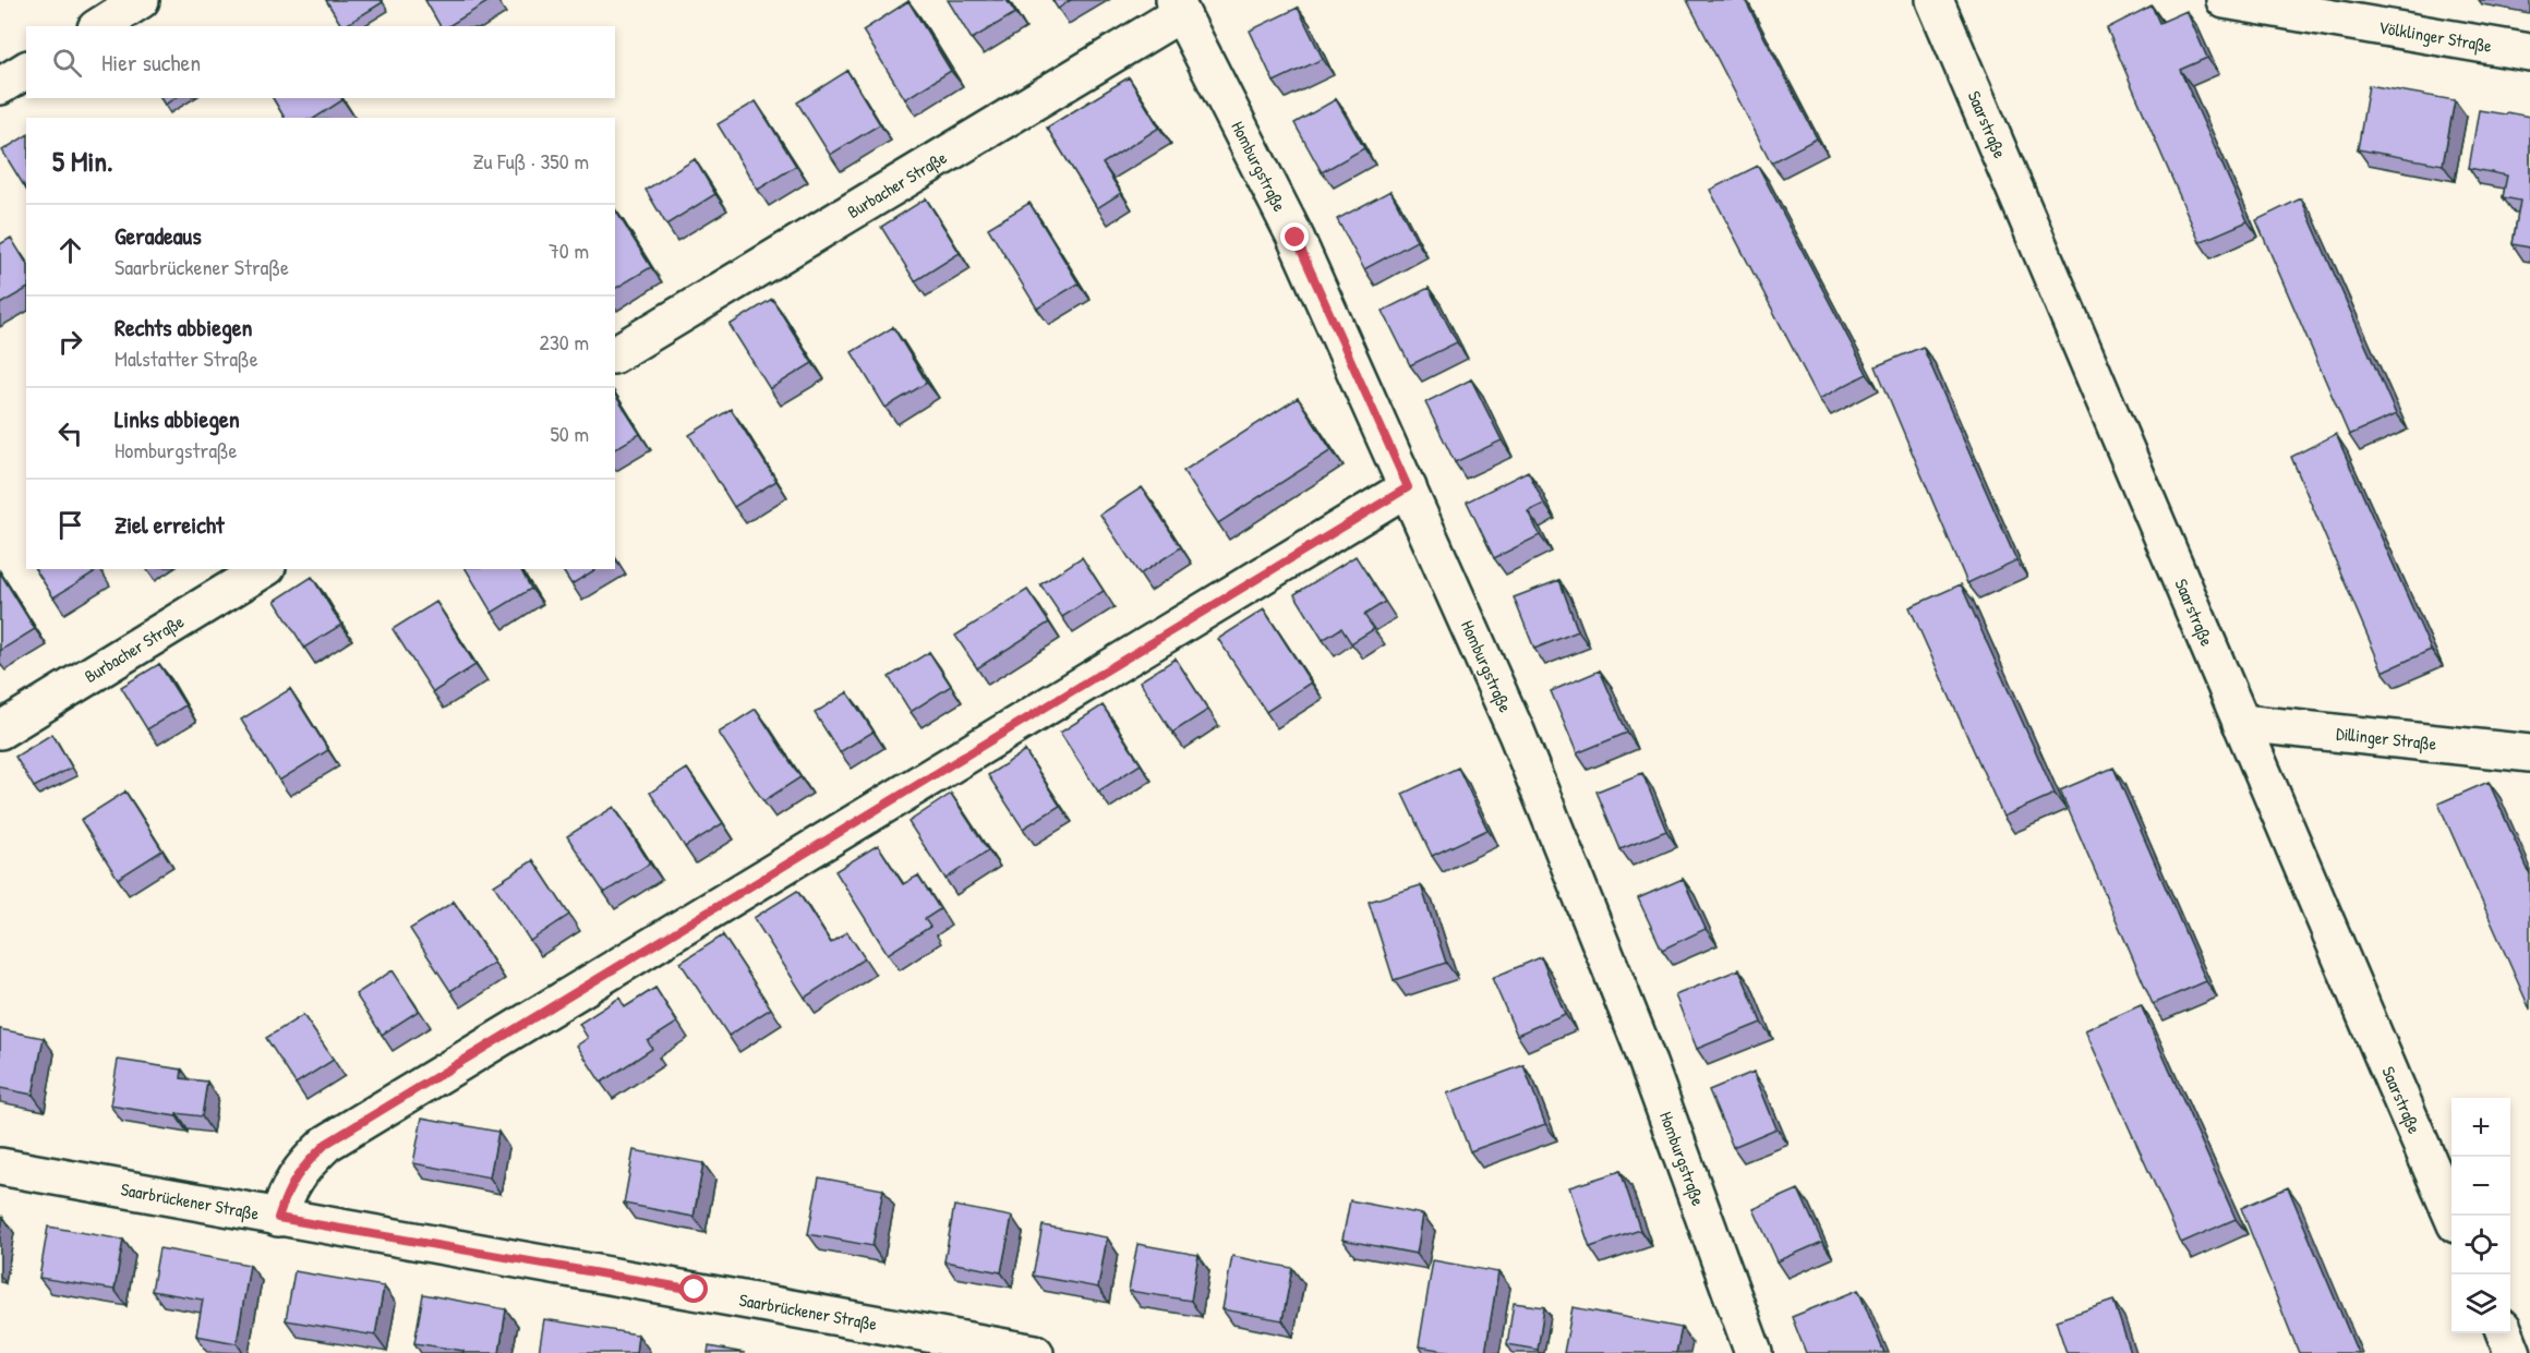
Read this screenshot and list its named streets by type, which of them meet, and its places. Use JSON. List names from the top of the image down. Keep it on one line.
{"streets":{"street":["Völklinger Straße","Saarstraße","Homburgstraße","Burbacher Straße","Dillinger Straße","Saarbrückener Straße"]},"crossings":[["Saarstraße","Dillinger Straße"],["Homburgstraße","Burbacher Straße"]],"page":{"search":"Hier suchen","heading":["5 Min.","Zu Fuß · 350 m"],"list":[["Geradeaus","Saarbrückener Straße","70 m"],["Rechts abbiegen","Malstatter Straße","230 m"],["Links abbiegen","Homburgstraße","50 m"],"Ziel erreicht"],"map_buttons":["+","−"]}}
